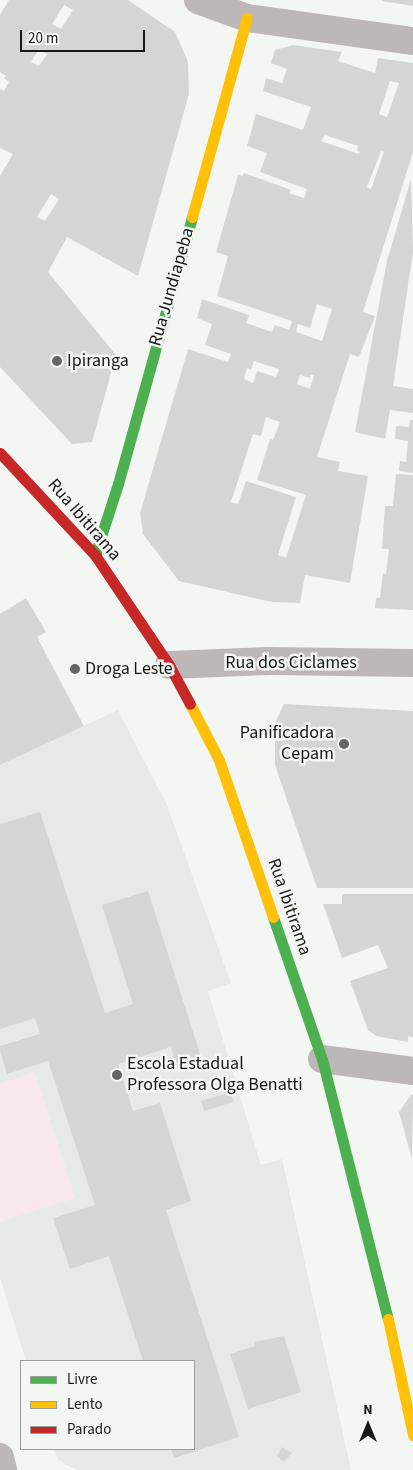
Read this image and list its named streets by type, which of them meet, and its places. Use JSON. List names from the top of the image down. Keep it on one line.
{"streets":{"main road":["Rua Jundiapeba","Rua Ibitirama"],"street":["Rua dos Ciclames"]},"crossings":[["Rua Jundiapeba","Rua Ibitirama"],["Rua Ibitirama","Rua dos Ciclames"]],"places":["Ipiranga","Droga Leste","Panificadora Cepam","Escola Estadual Professora Olga Benatti"],"legend":["Livre","Lento","Parado"],"scale_bar":"20 m","north":"top"}
